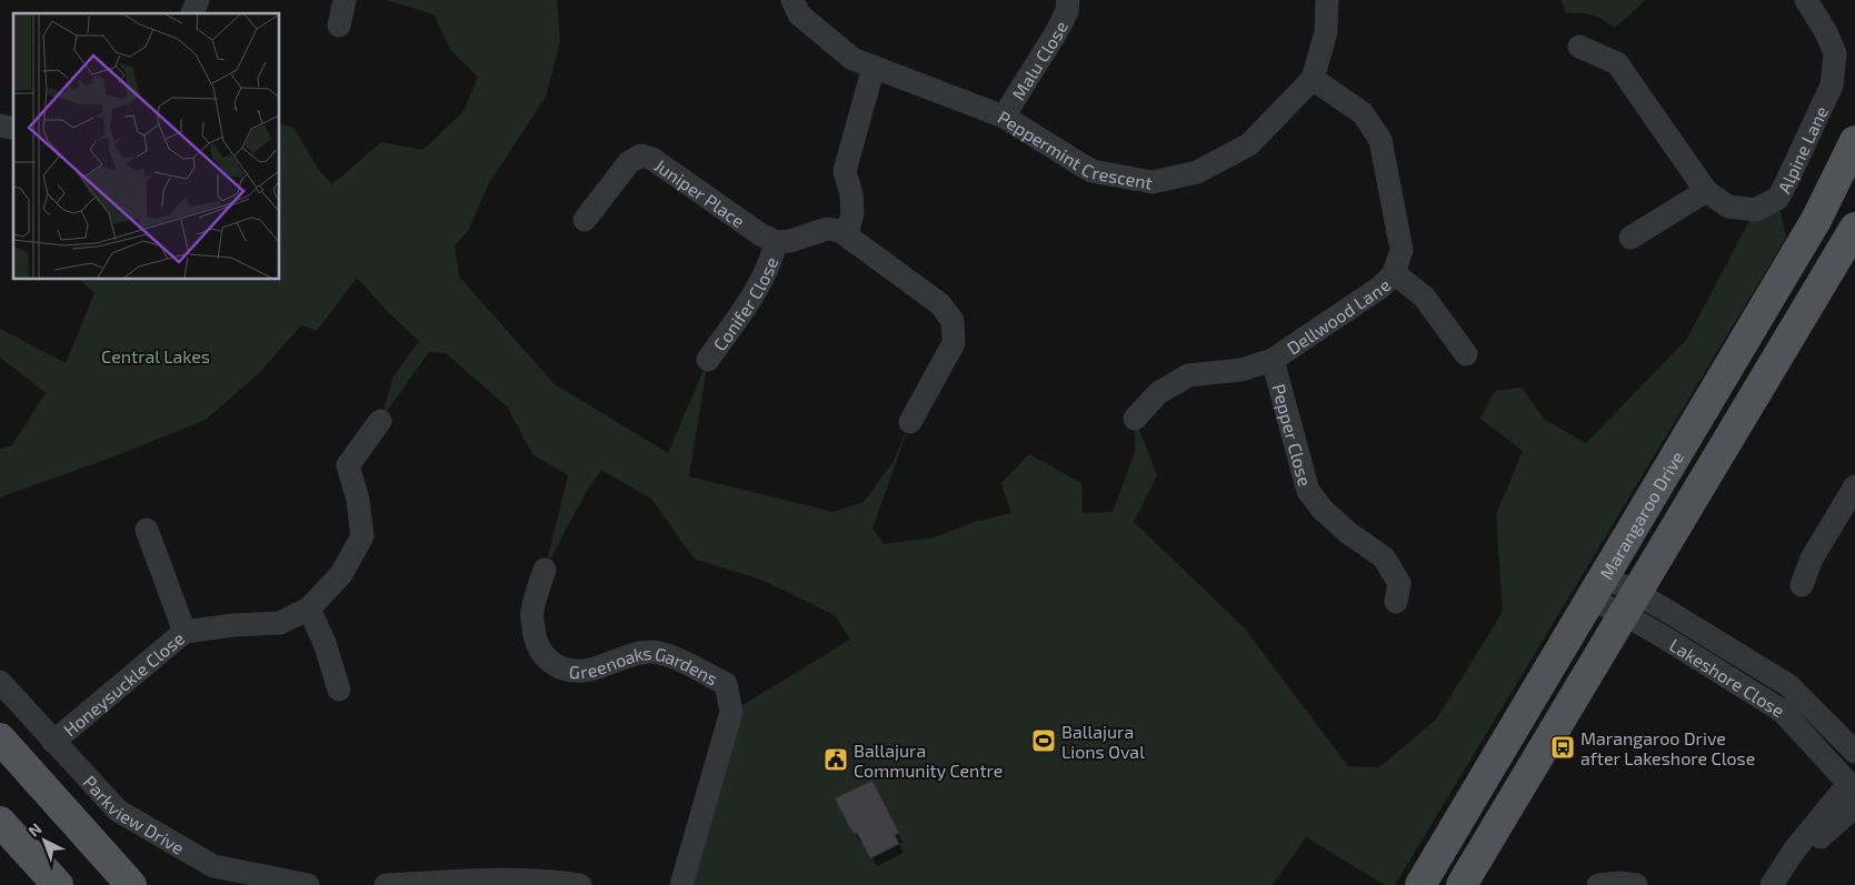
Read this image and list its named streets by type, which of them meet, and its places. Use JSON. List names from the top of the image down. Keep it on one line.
{"streets":{"main road":["Marangaroo Drive"],"street":["Malu Close","Peppermint Crescent","Alpine Lane","Juniper Place","Conifer Close","Dellwood Lane","Pepper Close","Greenoaks Gardens","Lakeshore Close","Honeysuckle Close","Parkview Drive"]},"crossings":[["Malu Close","Peppermint Crescent"],["Peppermint Crescent","Dellwood Lane"],["Juniper Place","Conifer Close"],["Dellwood Lane","Pepper Close"],["Marangaroo Drive","Lakeshore Close"],["Honeysuckle Close","Parkview Drive"]],"parks":["Central Lakes"],"places":{"sports":["Ballajura Lions Oval"],"bus stop":["Marangaroo Drive after Lakeshore Close"],"public building":["Ballajura Community Centre"]},"north":"top left"}
